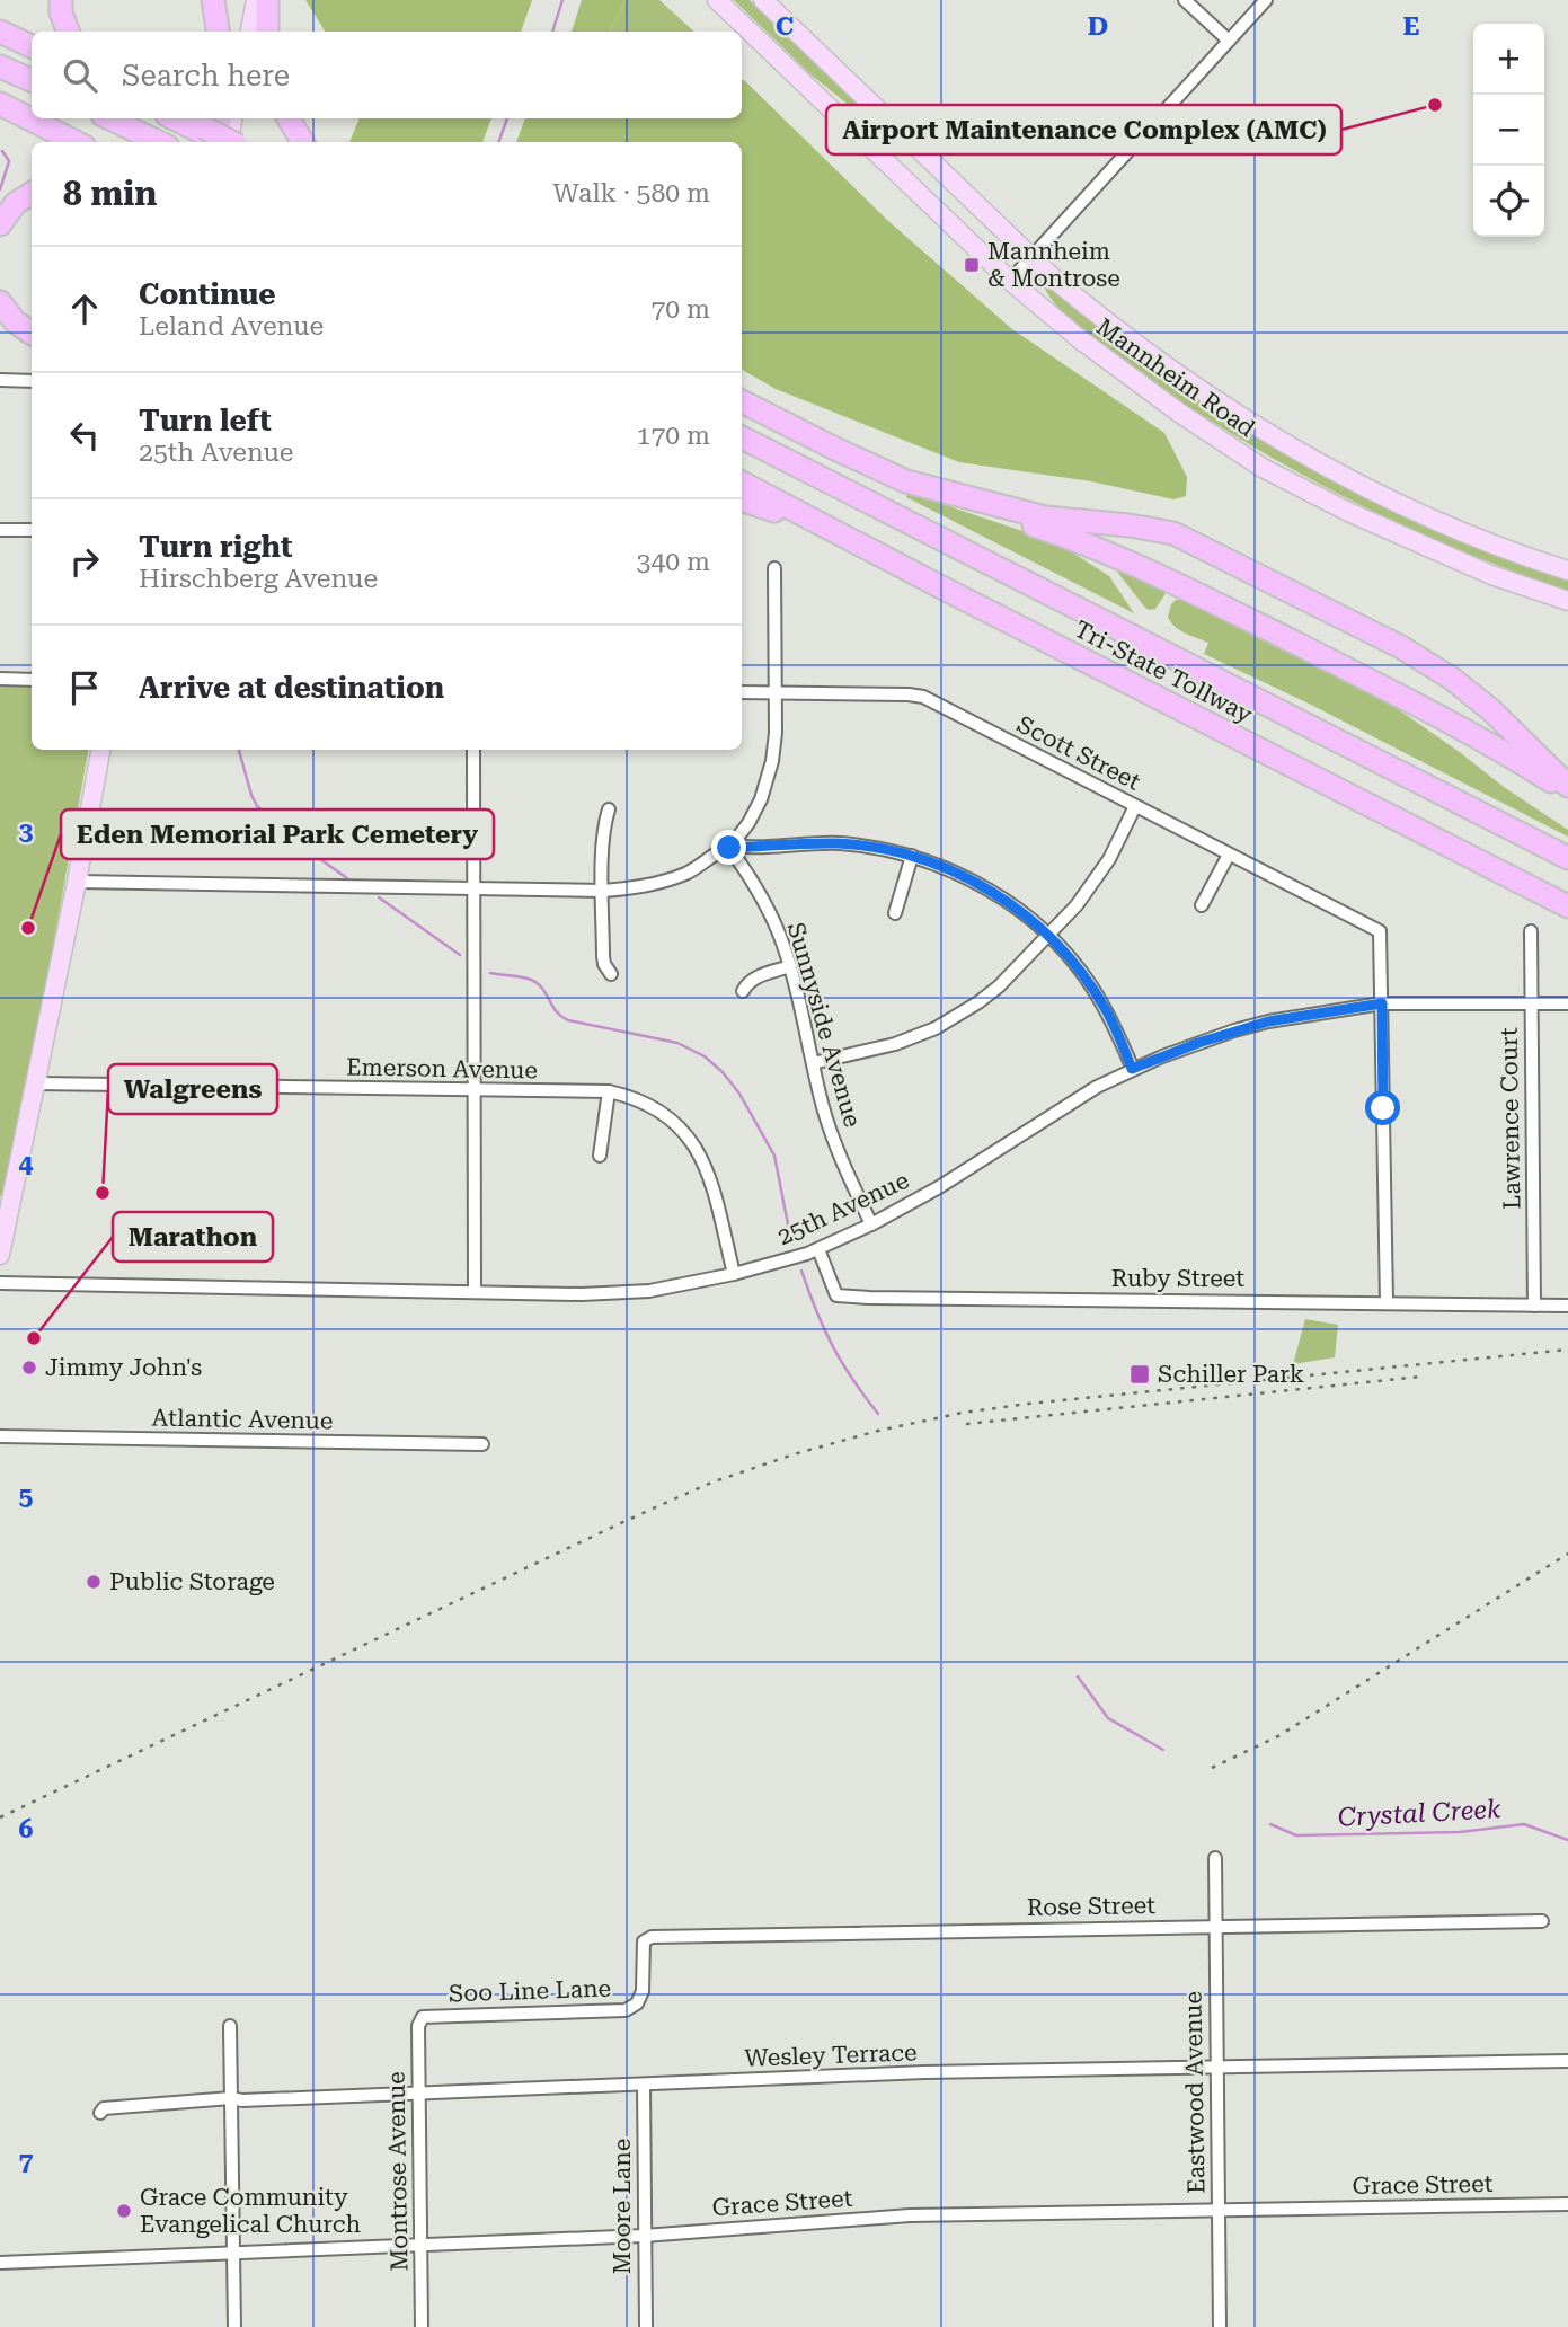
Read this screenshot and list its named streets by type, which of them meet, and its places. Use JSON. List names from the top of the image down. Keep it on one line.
{"streets":{"highway":["Tri-State Tollway"],"main road":["Mannheim Road"],"street":["Scott Street","Sunnyside Avenue","Emerson Avenue","Lawrence Court","25th Avenue","Ruby Street","Atlantic Avenue","Rose Street","Soo Line Lane","Wesley Terrace","Eastwood Avenue","Montrose Avenue","Grace Street","Moore Lane"]},"crossings":[["Scott Street","25th Avenue"],["Sunnyside Avenue","25th Avenue"],["Emerson Avenue","25th Avenue"],["Lawrence Court","25th Avenue"],["Lawrence Court","Ruby Street"],["25th Avenue","Ruby Street"],["Rose Street","Soo Line Lane"],["Rose Street","Eastwood Avenue"],["Soo Line Lane","Montrose Avenue"],["Wesley Terrace","Eastwood Avenue"],["Wesley Terrace","Montrose Avenue"],["Wesley Terrace","Moore Lane"],["Eastwood Avenue","Grace Street"],["Montrose Avenue","Grace Street"],["Grace Street","Moore Lane"]],"water":["Crystal Creek"],"places":{"other":["Airport Maintenance Complex (AMC)","Eden Memorial Park Cemetery","Walgreens","Marathon","Jimmy John's","Public Storage","Grace Community Evangelical Church"],"transit":["Mannheim & Montrose","Schiller Park"]},"page":{"map_buttons":["+","−"],"search":"Search here","heading":["8 min","Walk · 580 m"],"list":[["Continue","Leland Avenue","70 m"],["Turn left","25th Avenue","170 m"],["Turn right","Hirschberg Avenue","340 m"],"Arrive at destination"]},"grid":{"columns":["C","D","E"],"rows":["3","4","5","6","7"]}}
